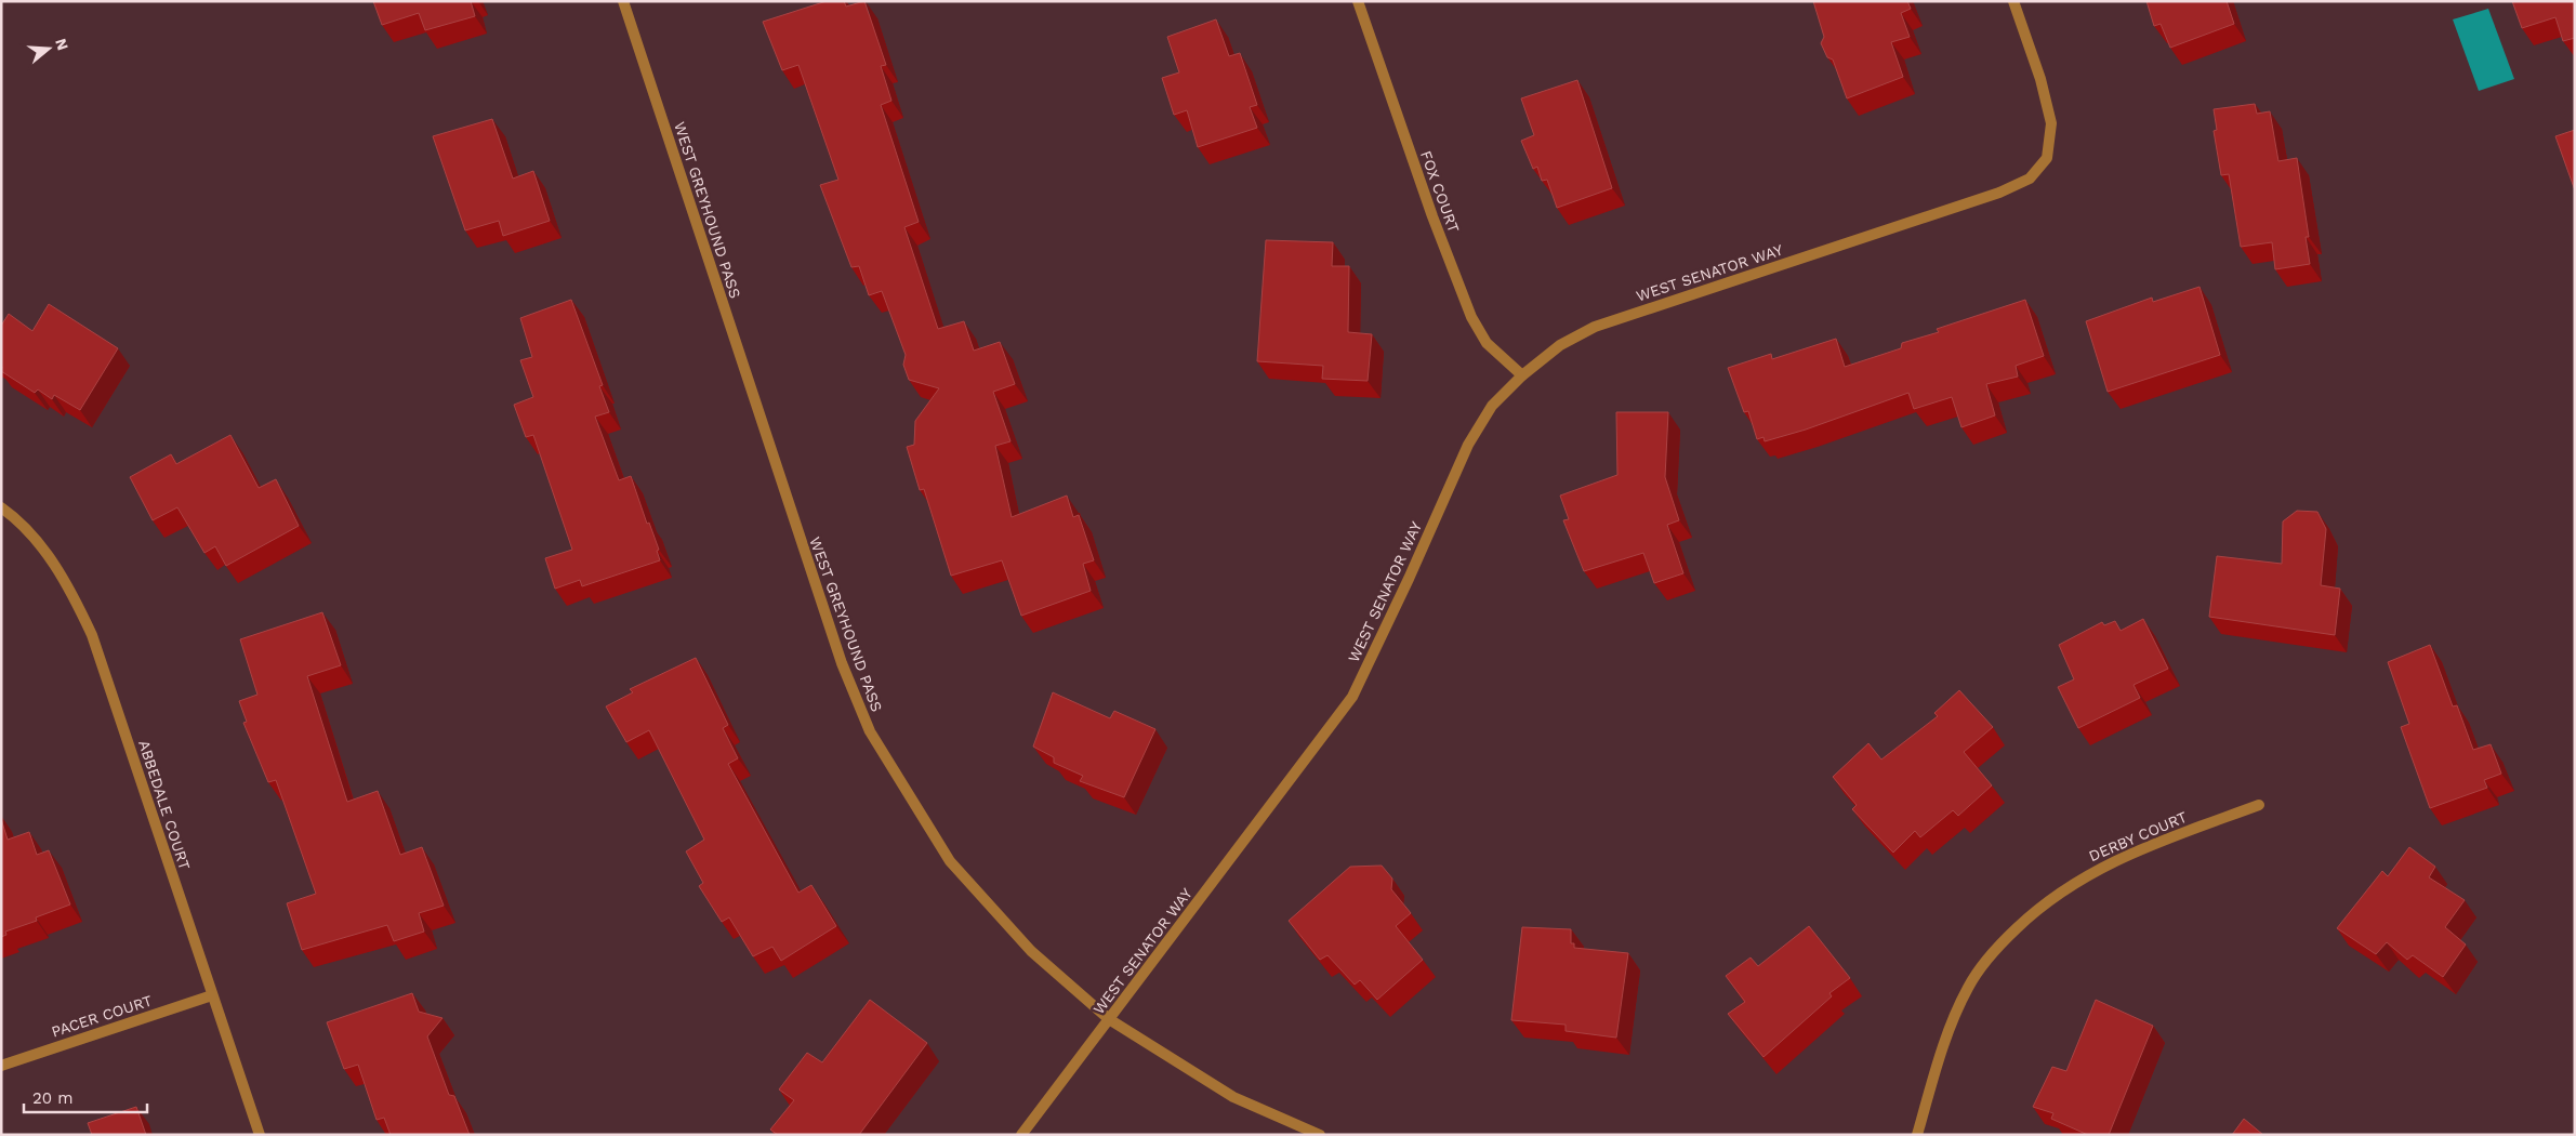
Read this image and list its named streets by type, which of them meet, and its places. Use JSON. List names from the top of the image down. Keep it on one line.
{"streets":{"street":["FOX COURT","WEST GREYHOUND PASS","WEST SENATOR WAY","ABBEDALE COURT","DERBY COURT","PACER COURT"]},"crossings":[["FOX COURT","WEST SENATOR WAY"],["WEST GREYHOUND PASS","WEST SENATOR WAY"],["ABBEDALE COURT","PACER COURT"]],"scale_bar":"20 m","north":"right"}
